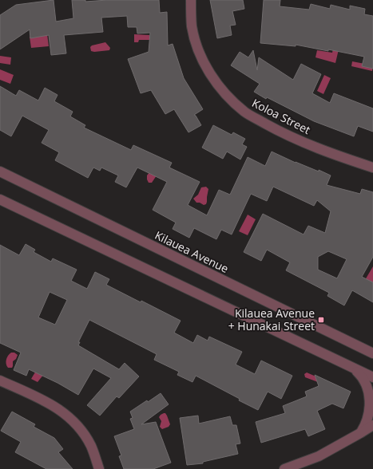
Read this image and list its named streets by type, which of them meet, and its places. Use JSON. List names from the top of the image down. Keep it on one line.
{"streets":{"street":["Koloa Street","Kilauea Avenue"]},"places":{"transit":["Kilauea Avenue + Hunakai Street"]}}
